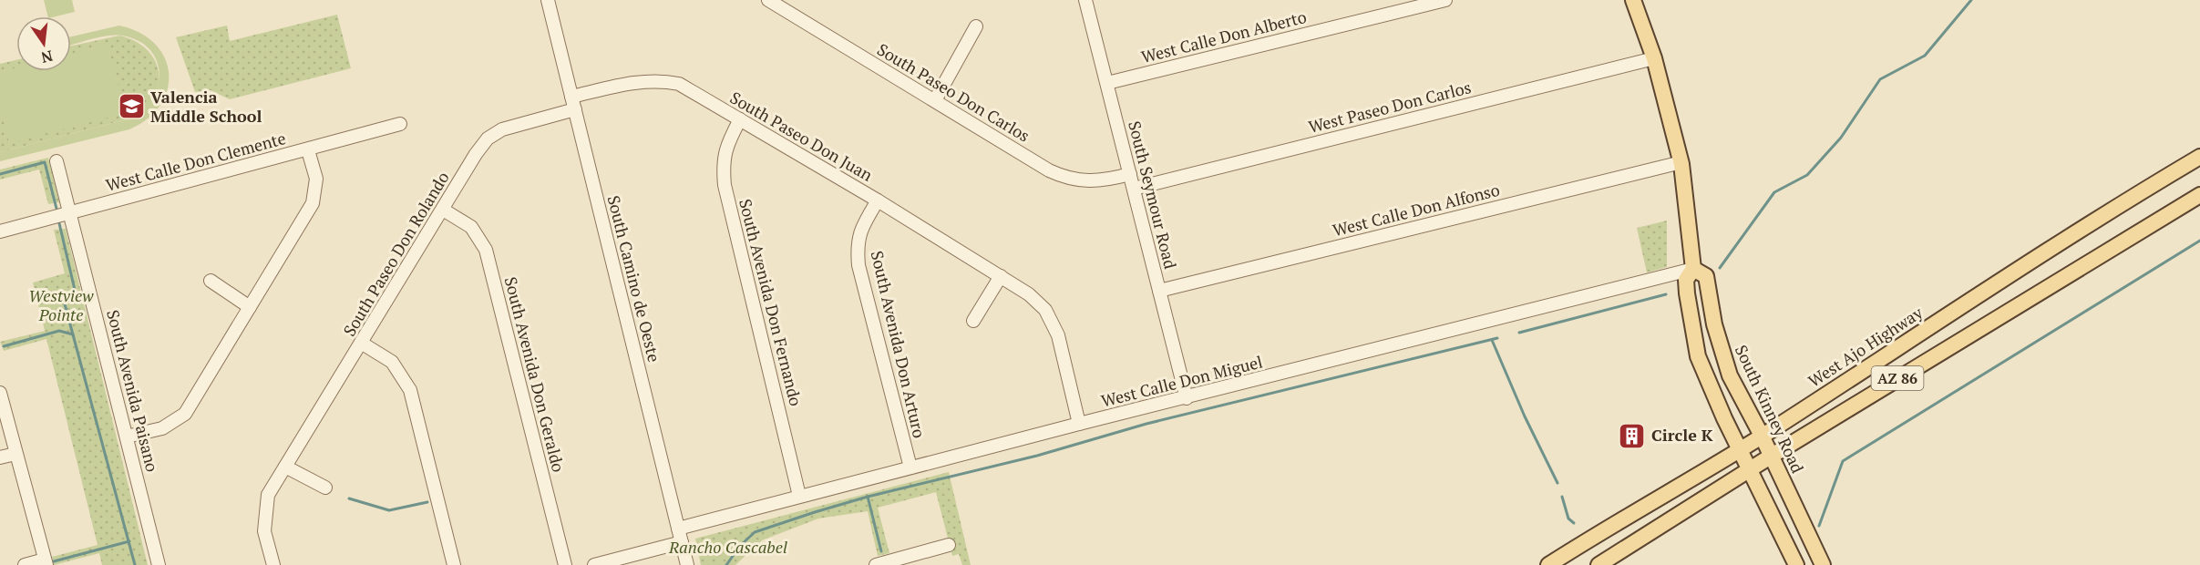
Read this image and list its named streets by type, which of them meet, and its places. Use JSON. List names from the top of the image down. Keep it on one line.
{"streets":{"main road":["West Ajo Highway","AZ 86","South Kinney Road"],"street":["West Calle Don Alberto","South Paseo Don Carlos","West Paseo Don Carlos","South Paseo Don Juan","West Calle Don Clemente","South Seymour Road","West Calle Don Alfonso","South Paseo Don Rolando","South Camino de Oeste","South Avenida Don Fernando","South Avenida Don Arturo","South Avenida Don Geraldo","West Calle Don Miguel","South Avenida Paisano"]},"crossings":[["West Calle Don Alberto","South Seymour Road"],["South Paseo Don Carlos","South Seymour Road"],["West Paseo Don Carlos","South Seymour Road"],["South Paseo Don Juan","South Camino de Oeste"],["South Paseo Don Juan","South Avenida Don Fernando"],["South Paseo Don Juan","South Avenida Don Arturo"],["South Paseo Don Juan","West Calle Don Miguel"],["West Calle Don Clemente","South Avenida Paisano"],["South Seymour Road","West Calle Don Alfonso"],["South Seymour Road","West Calle Don Miguel"],["South Paseo Don Rolando","South Camino de Oeste"],["South Paseo Don Rolando","South Avenida Don Geraldo"],["South Camino de Oeste","West Calle Don Miguel"],["South Avenida Don Fernando","West Calle Don Miguel"],["South Avenida Don Arturo","West Calle Don Miguel"],["West Ajo Highway","South Kinney Road"],["AZ 86","South Kinney Road"],["West Calle Don Miguel","South Kinney Road"]],"parks":["Westview Pointe","Rancho Cascabel"],"places":{"school or university":["Valencia Middle School"],"building":["Circle K"]},"north":"bottom"}
